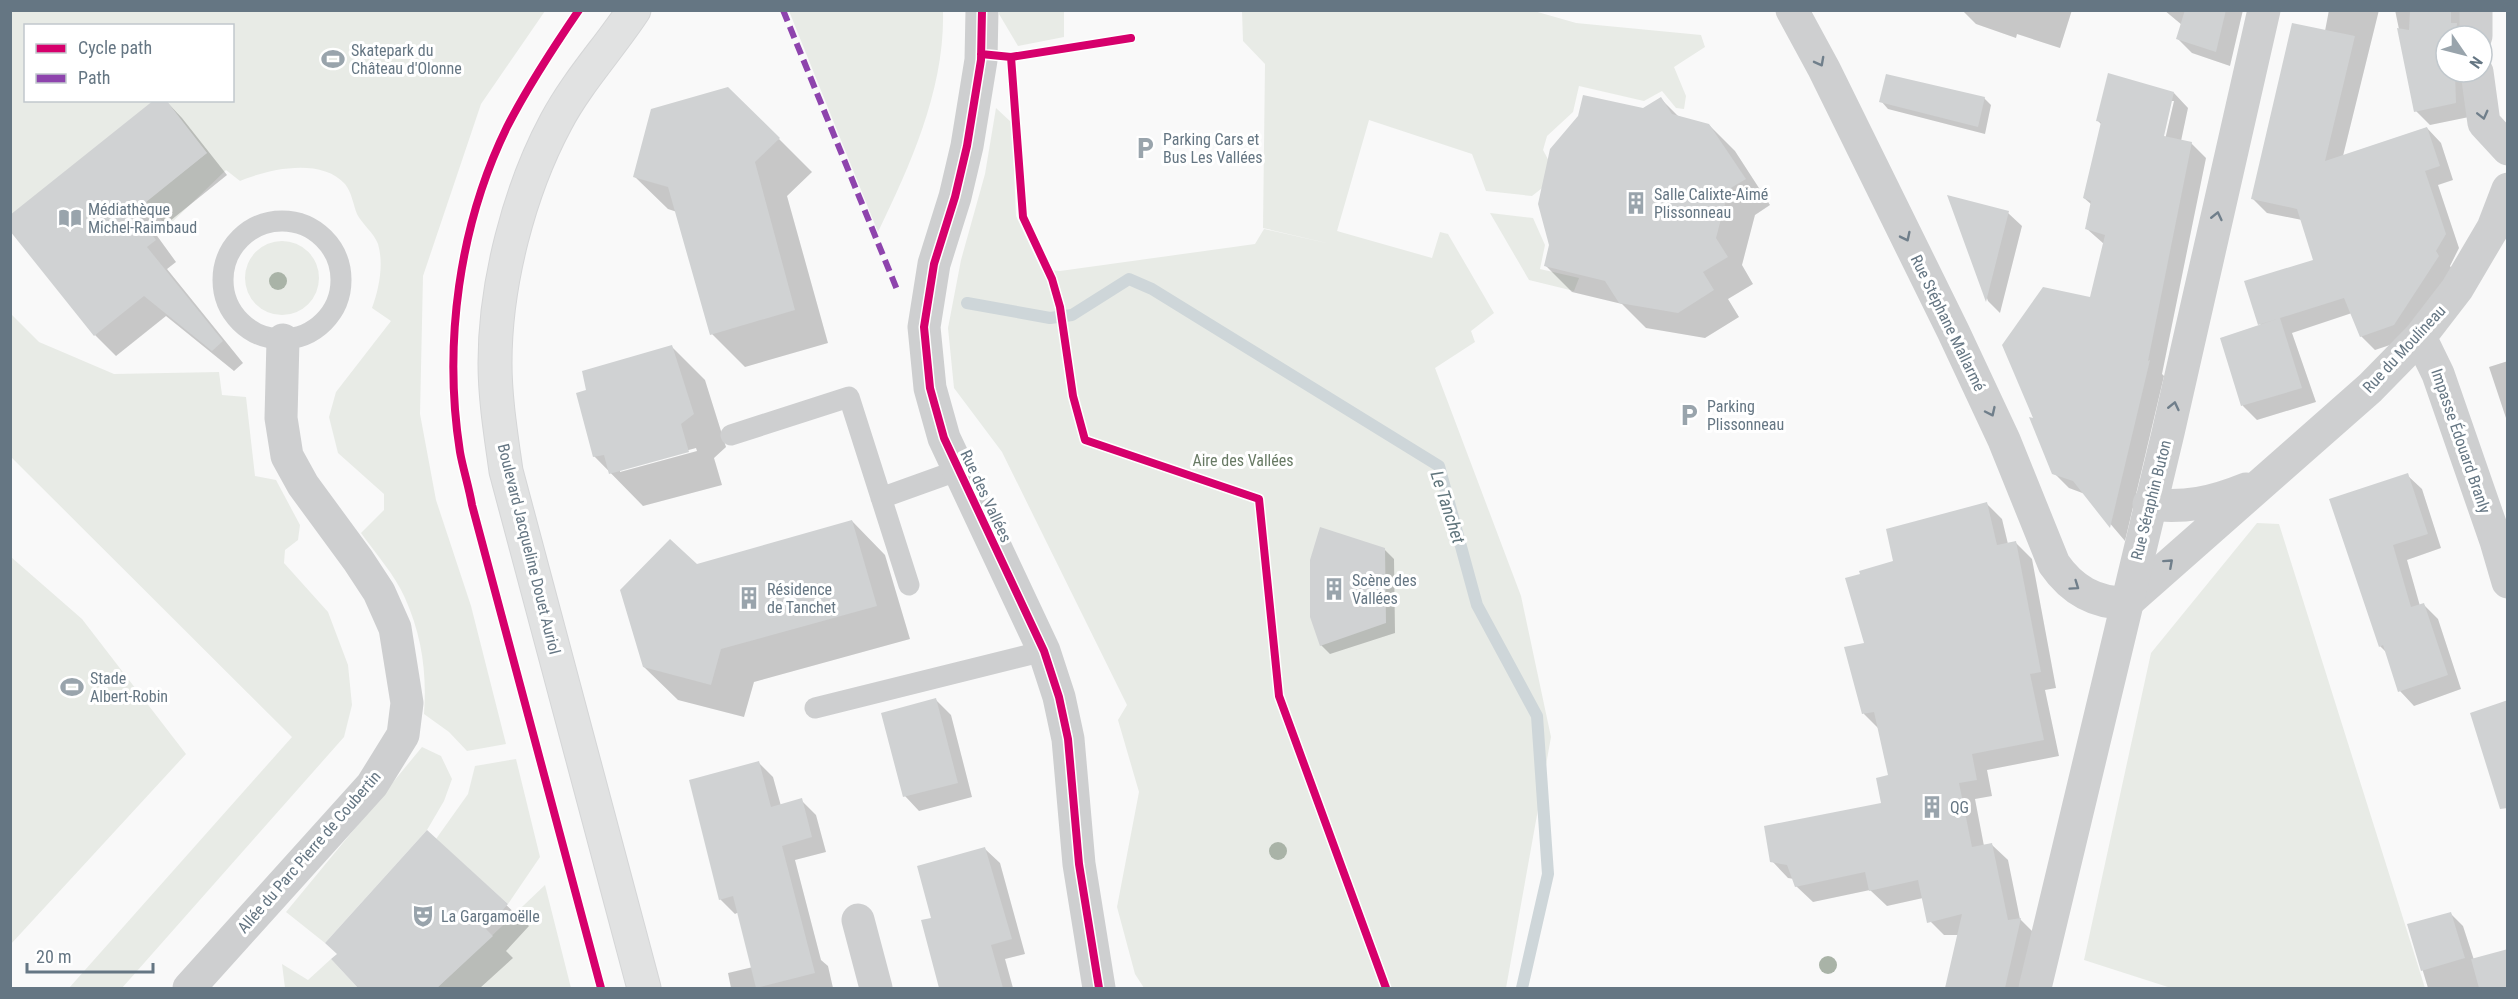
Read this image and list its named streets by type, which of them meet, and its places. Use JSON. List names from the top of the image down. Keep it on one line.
{"streets":{"main road":["Boulevard Jacqueline Douet Auriol"],"street":["Rue Stéphane Mallarmé","Rue du Moulineau","Impasse Édouard Branly","Rue des Vallées","Rue Séraphin Buton","Allée du Parc Pierre de Coubertin"]},"crossings":[["Rue Stéphane Mallarmé","Rue du Moulineau"],["Rue Stéphane Mallarmé","Rue Séraphin Buton"],["Rue du Moulineau","Impasse Édouard Branly"],["Rue du Moulineau","Rue Séraphin Buton"]],"one_way":["Rue Stéphane Mallarmé","Rue Séraphin Buton"],"water":["Le Tanchet"],"parks":["Aire des Vallées"],"places":{"sports":["Skatepark du Château d'Olonne","Stade Albert-Robin"],"parking":["Parking Cars et Bus Les Vallées","Parking Plissonneau"],"building":["Salle Calixte-Aimé Plissonneau","Scène des Vallées","Résidence de Tanchet","QG"],"library":["Médiathèque Michel-Raimbaud"],"theatre":["La Gargamoëlle"]},"legend":["Cycle path","Path"],"scale_bar":"20 m","north":"bottom right"}
